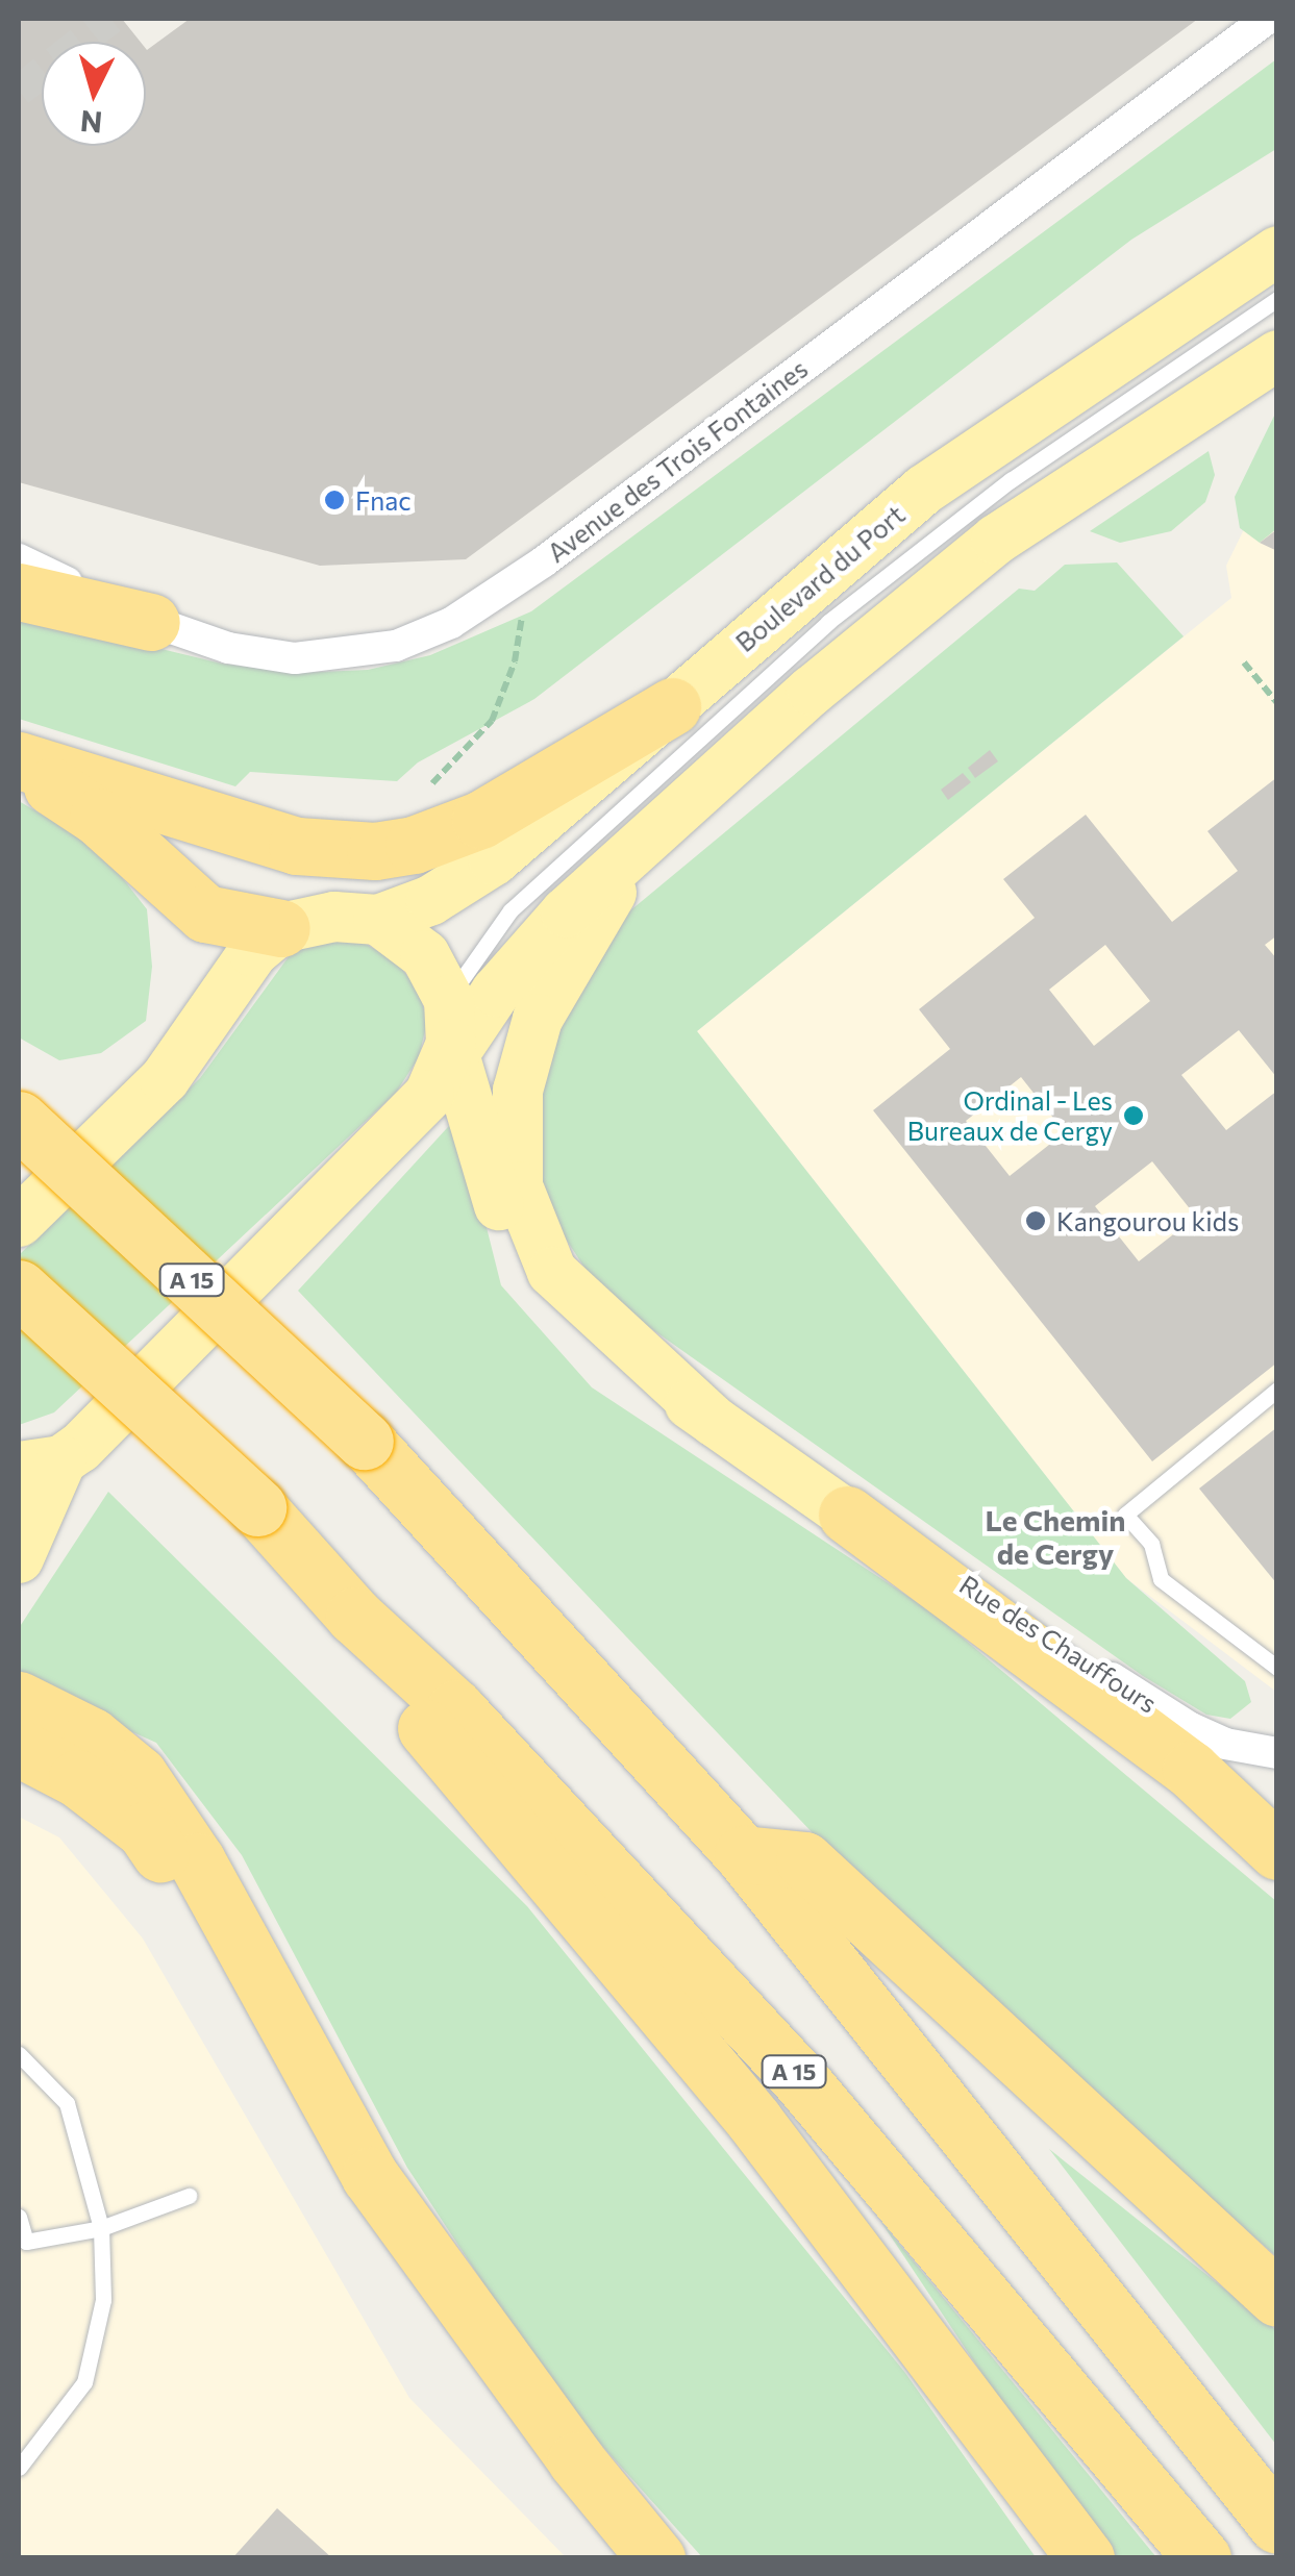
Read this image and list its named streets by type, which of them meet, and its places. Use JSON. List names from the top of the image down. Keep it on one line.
{"streets":{"highway":["A 15"],"main road":["Boulevard du Port"],"street":["Avenue des Trois Fontaines","Rue des Chauffours"]},"districts":["Le Chemin de Cergy"],"places":["Fnac","Ordinal - Les Bureaux de Cergy","Kangourou kids"],"north":"bottom"}
